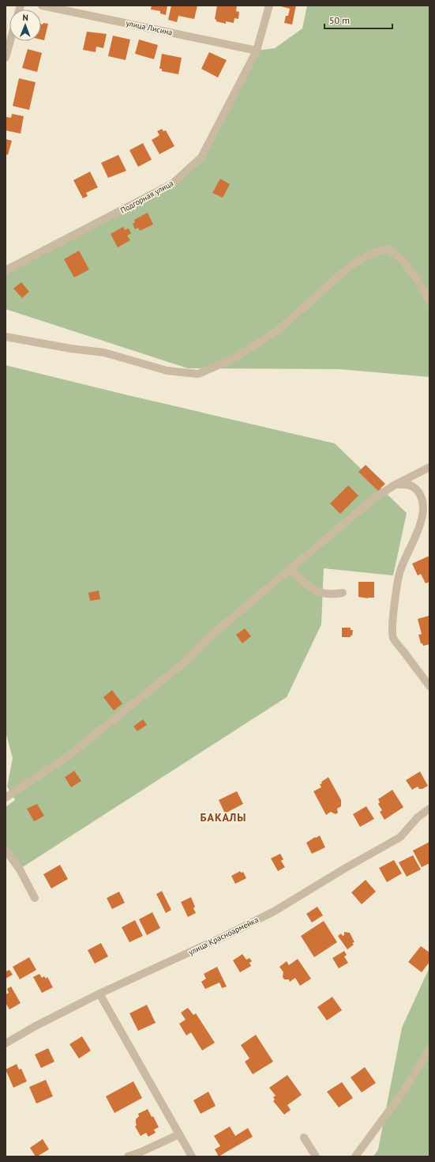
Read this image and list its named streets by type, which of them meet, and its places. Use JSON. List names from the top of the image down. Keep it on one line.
{"streets":{"street":["улица Лисина","Подгорная улица","улица Красноармейка"]},"crossings":[["улица Лисина","Подгорная улица"]],"districts":["БАКАЛЫ"],"scale_bar":"50 m","north":"top"}
